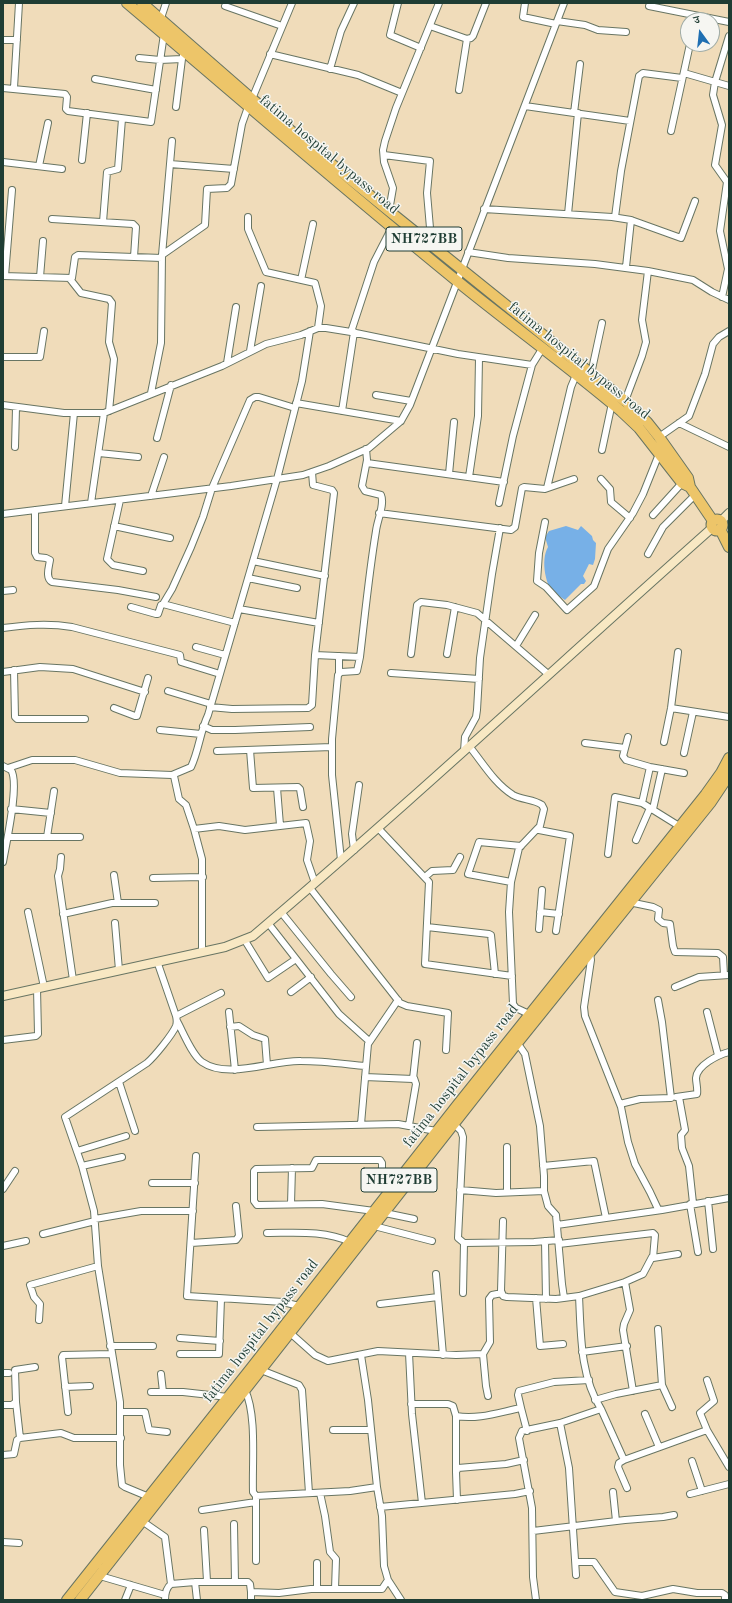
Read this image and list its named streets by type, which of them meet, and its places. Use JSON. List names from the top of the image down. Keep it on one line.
{"streets":{"highway":["fatima hospital bypass road","NH727BB"]},"north":"top"}
